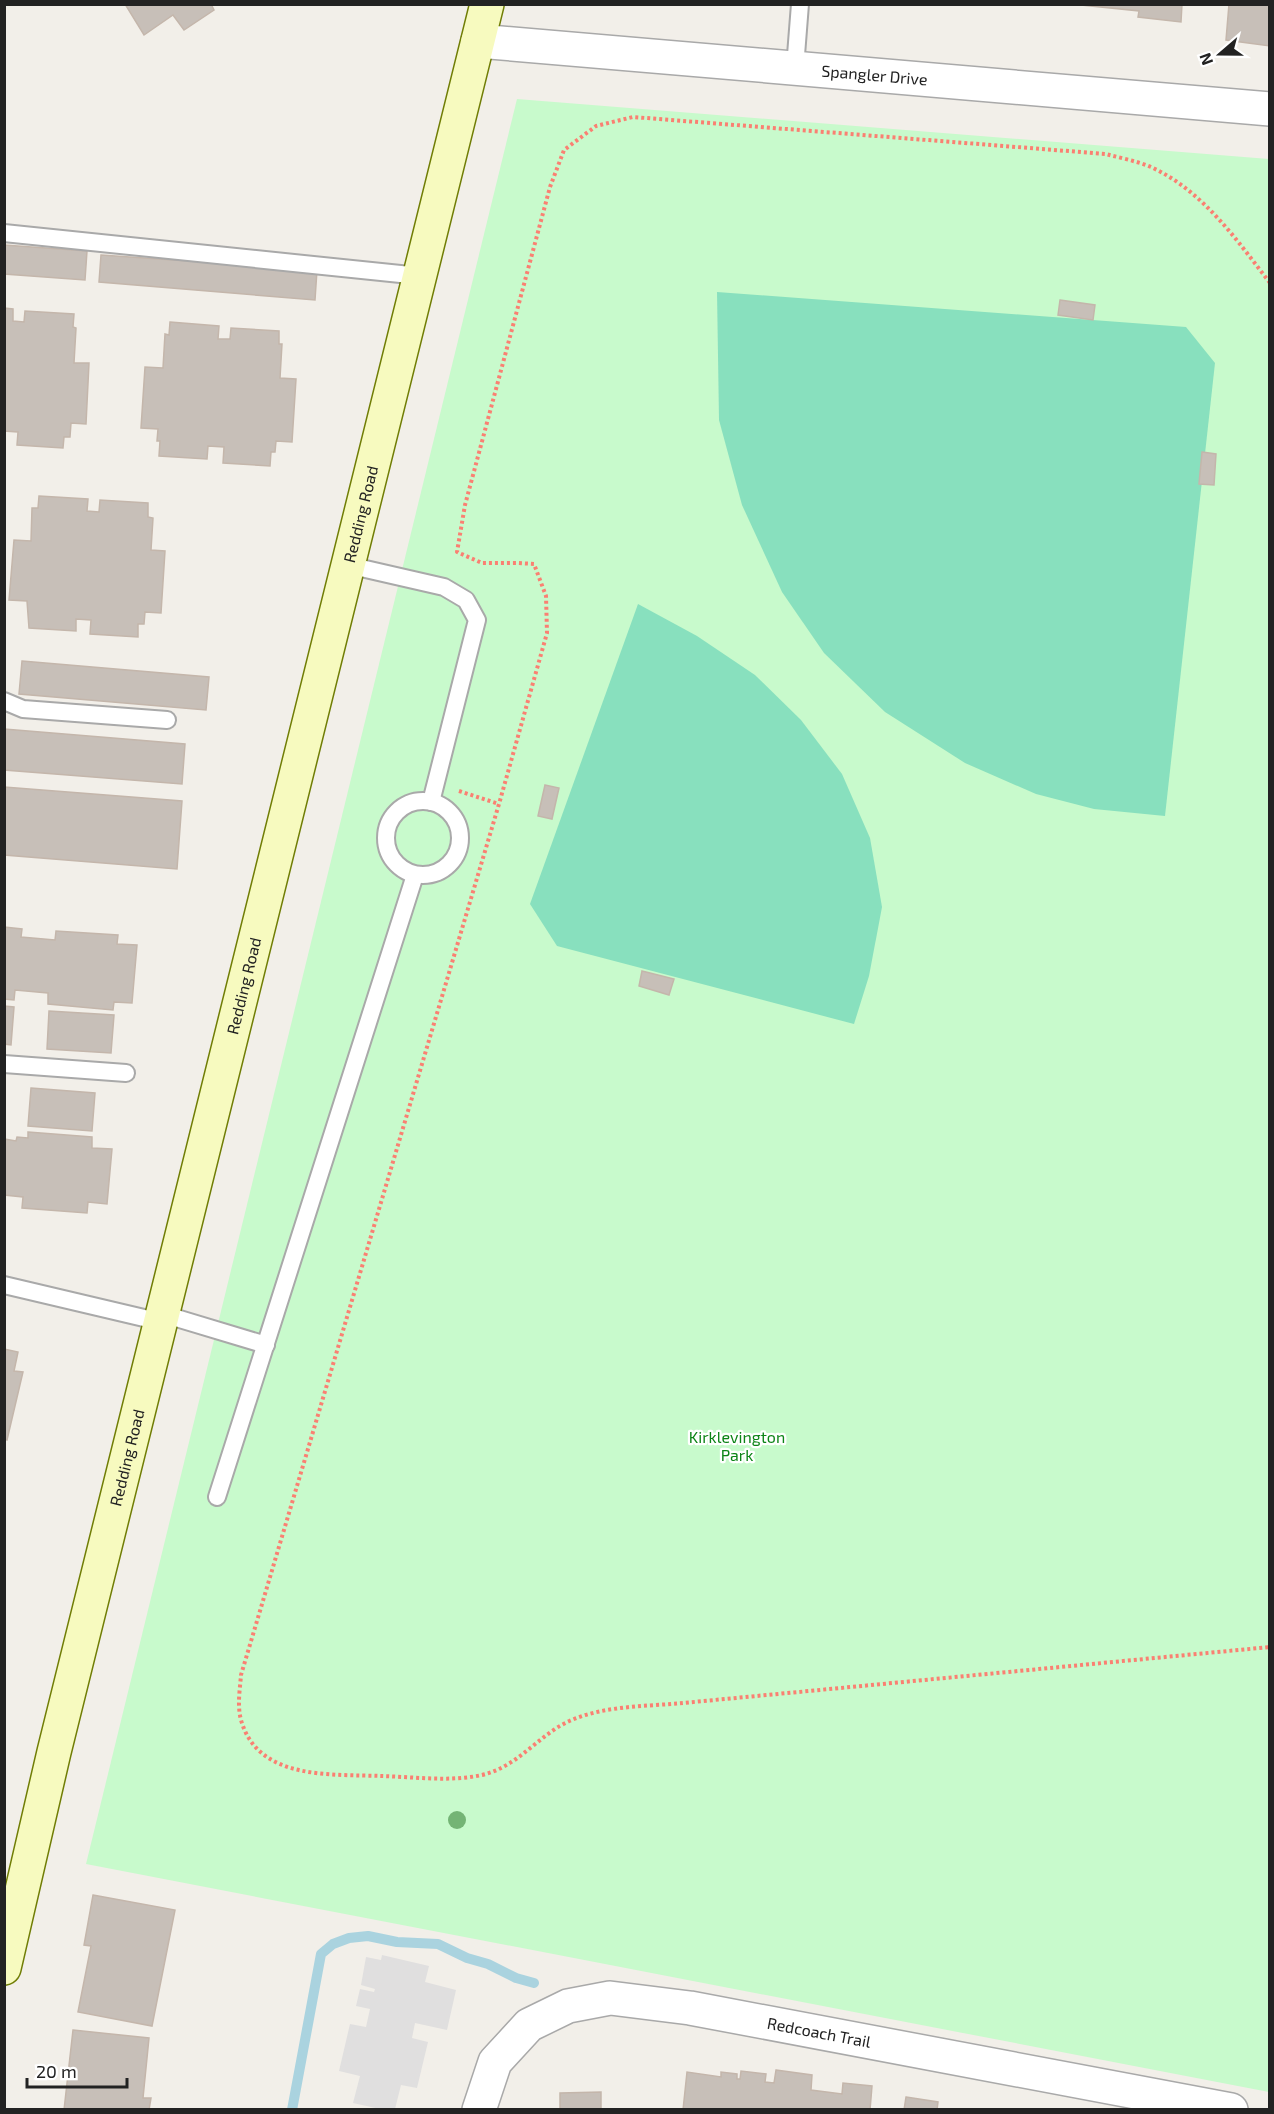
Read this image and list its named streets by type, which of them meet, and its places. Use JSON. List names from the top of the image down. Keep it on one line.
{"streets":{"street":["Spangler Drive","Redding Road","Redcoach Trail"]},"crossings":[["Spangler Drive","Redding Road"]],"parks":["Kirklevington Park"],"scale_bar":"20 m","north":"left"}
